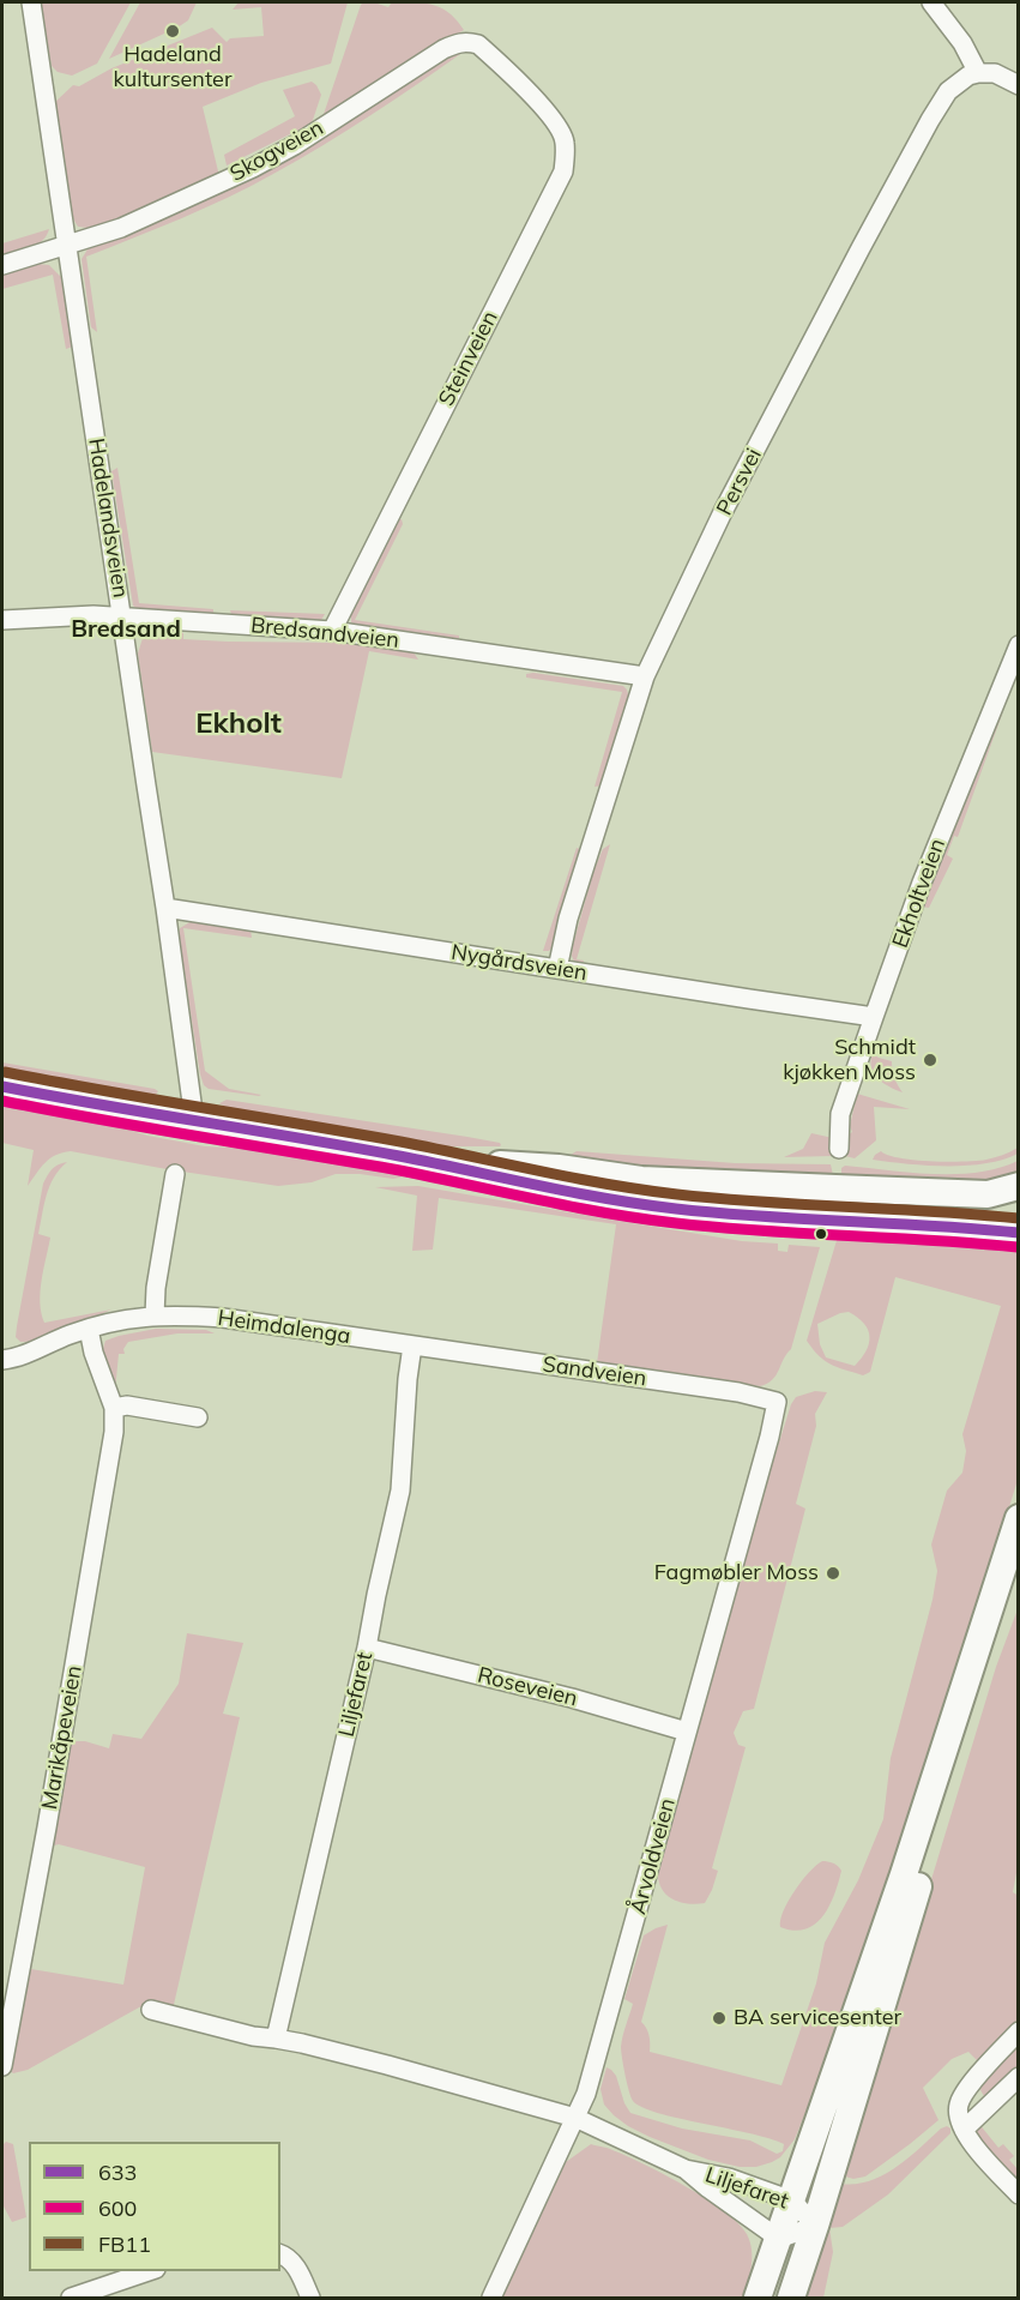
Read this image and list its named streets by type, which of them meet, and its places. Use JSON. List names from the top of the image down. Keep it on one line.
{"streets":{"street":["Skogveien","Steinveien","Persvei","Hadelandsveien","Bredsandveien","Ekholtveien","Nygårdsveien","Heimdalenga","Sandveien","Roseveien","Liljefaret","Marikåpeveien","Årvoldveien"]},"crossings":[["Skogveien","Steinveien"],["Skogveien","Hadelandsveien"],["Steinveien","Bredsandveien"],["Persvei","Bredsandveien"],["Persvei","Nygårdsveien"],["Hadelandsveien","Bredsandveien"],["Hadelandsveien","Nygårdsveien"],["Ekholtveien","Nygårdsveien"],["Heimdalenga","Sandveien"],["Heimdalenga","Liljefaret"],["Heimdalenga","Marikåpeveien"],["Sandveien","Liljefaret"],["Sandveien","Årvoldveien"],["Roseveien","Liljefaret"],["Roseveien","Årvoldveien"],["Liljefaret","Årvoldveien"]],"districts":["Bredsand","Ekholt"],"places":["Hadeland kultursenter","Schmidt kjøkken Moss","Fagmøbler Moss","BA servicesenter"],"lines":["transit line FB11","transit line 633","transit line 600"],"legend":["633","600","FB11"]}
